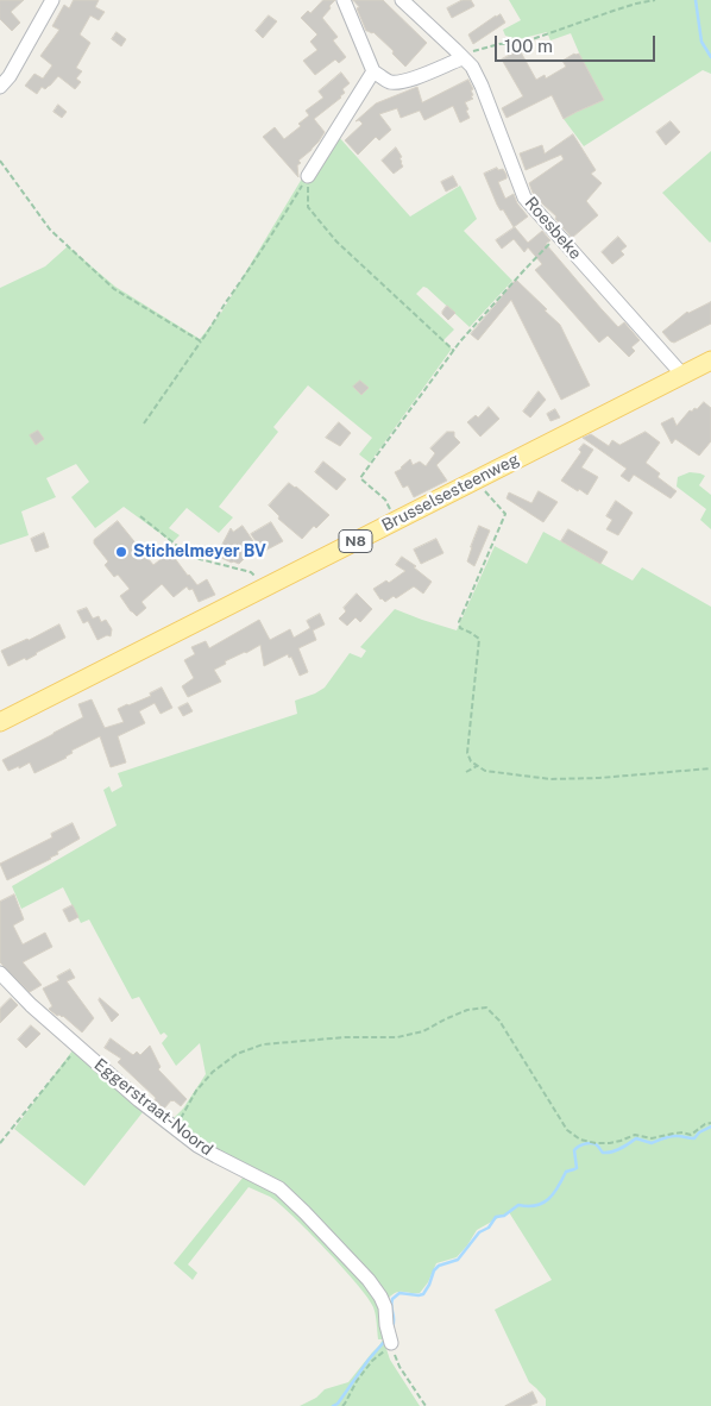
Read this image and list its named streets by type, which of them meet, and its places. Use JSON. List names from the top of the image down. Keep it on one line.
{"streets":{"main road":["Brusselsesteenweg","N8"],"street":["Roesbeke","Eggerstraat-Noord"]},"crossings":[["Roesbeke","Brusselsesteenweg"]],"places":["Stichelmeyer BV"],"scale_bar":"100 m"}
